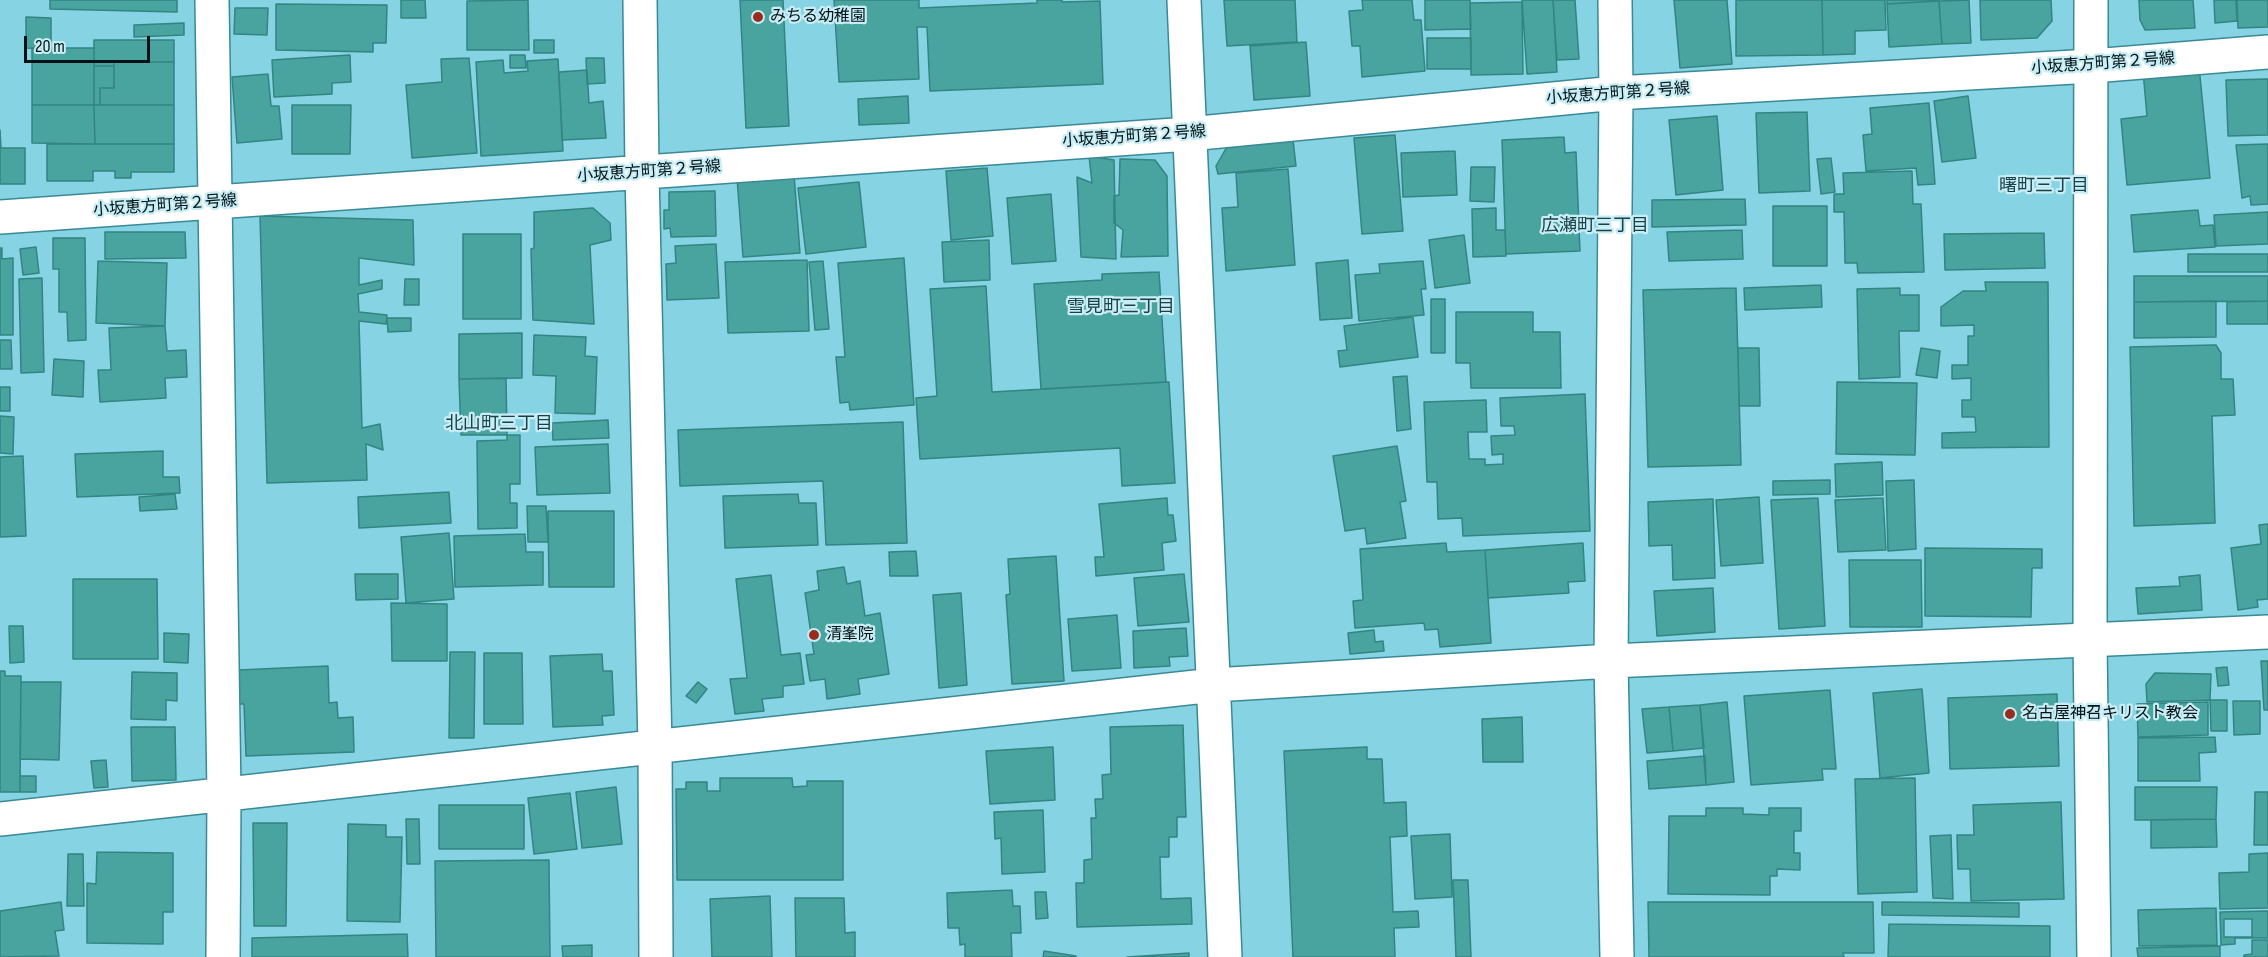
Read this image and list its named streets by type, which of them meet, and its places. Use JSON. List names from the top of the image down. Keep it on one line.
{"streets":{"street":["小坂恵方町第２号線"]},"districts":["曙町三丁目","広瀬町三丁目","雪見町三丁目","北山町三丁目"],"places":["みちる幼稚園","清峯院","名古屋神召キリスト教会"],"scale_bar":"20 m"}
